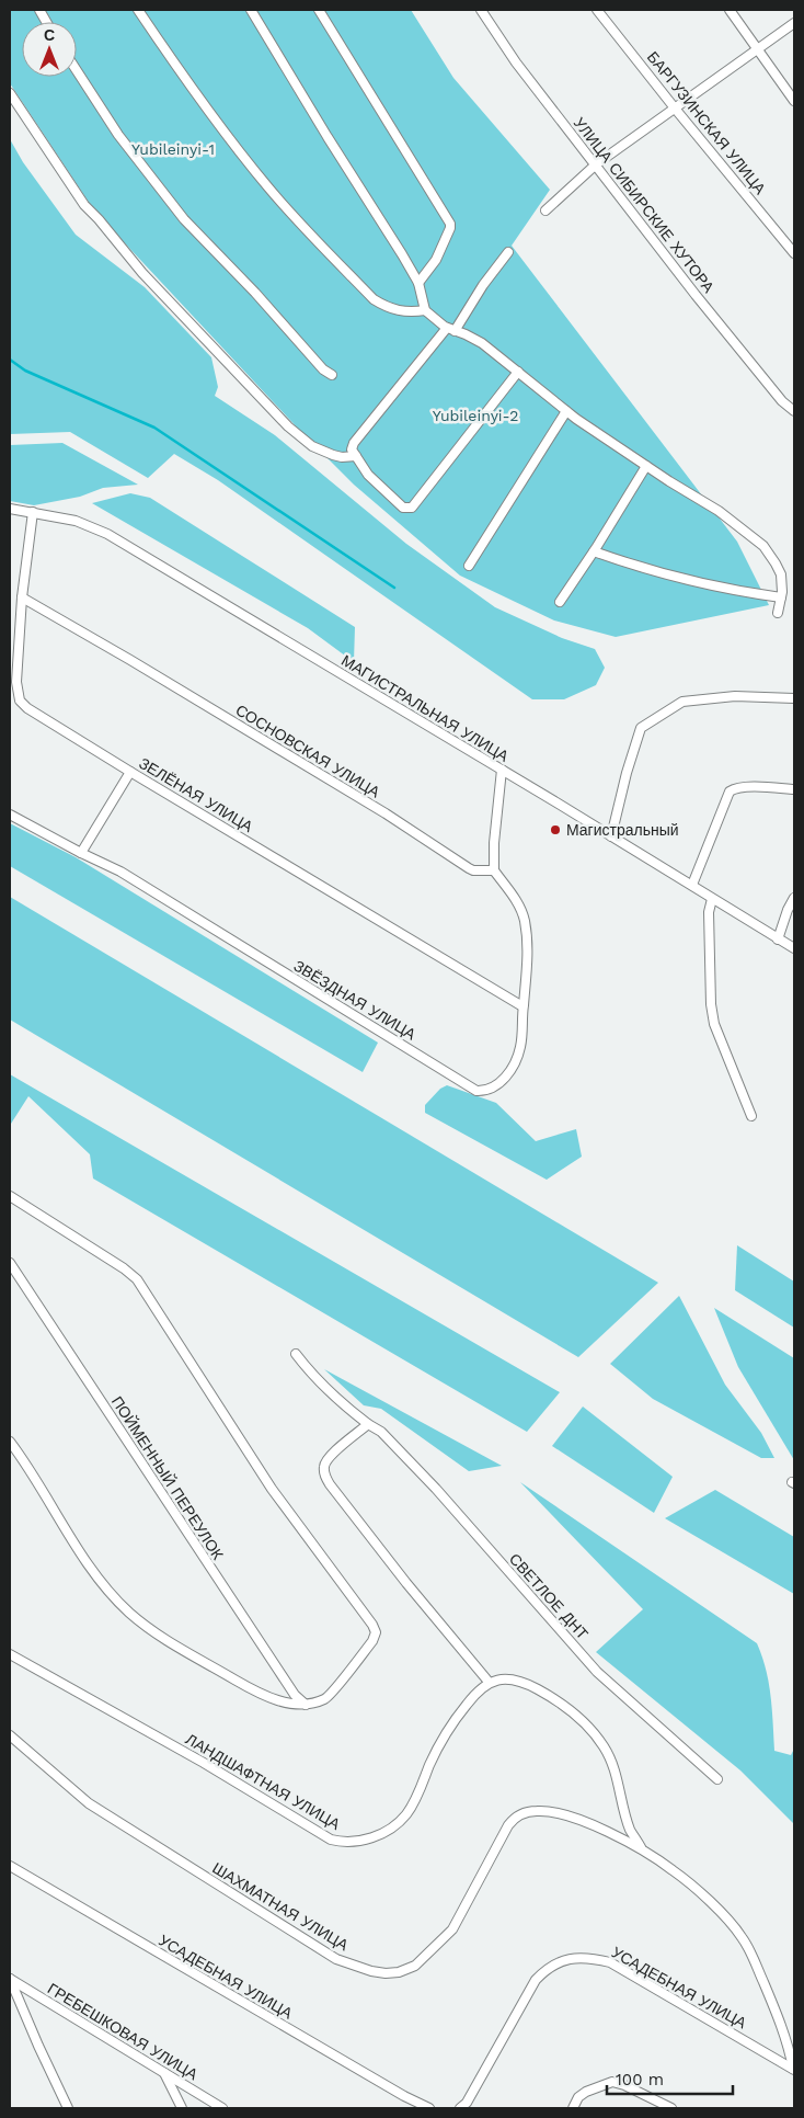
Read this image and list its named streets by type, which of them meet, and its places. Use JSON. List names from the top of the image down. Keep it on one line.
{"streets":{"street":["БАРГУЗИНСКАЯ УЛИЦА","УЛИЦА СИБИРСКИЕ ХУТОРА","МАГИСТРАЛЬНАЯ УЛИЦА","СОСНОВСКАЯ УЛИЦА","ЗЕЛЁНАЯ УЛИЦА","ЗВЁЗДНАЯ УЛИЦА","ПОЙМЕННЫЙ ПЕРЕУЛОК","СВЕТЛОЕ ДНТ","ЛАНДШАФТНАЯ УЛИЦА","ШАХМАТНАЯ УЛИЦА","УСАДЕБНАЯ УЛИЦА","ГРЕБЕШКОВАЯ УЛИЦА"]},"crossings":[["МАГИСТРАЛЬНАЯ УЛИЦА","ЗЕЛЁНАЯ УЛИЦА"],["СОСНОВСКАЯ УЛИЦА","ЗЕЛЁНАЯ УЛИЦА"],["СОСНОВСКАЯ УЛИЦА","ЗВЁЗДНАЯ УЛИЦА"],["ЗЕЛЁНАЯ УЛИЦА","ЗВЁЗДНАЯ УЛИЦА"],["ШАХМАТНАЯ УЛИЦА","УСАДЕБНАЯ УЛИЦА"]],"parks":["Yubileinyi-1","Yubileinyi-2"],"places":["Магистральный"],"scale_bar":"100 m","north":"top"}
